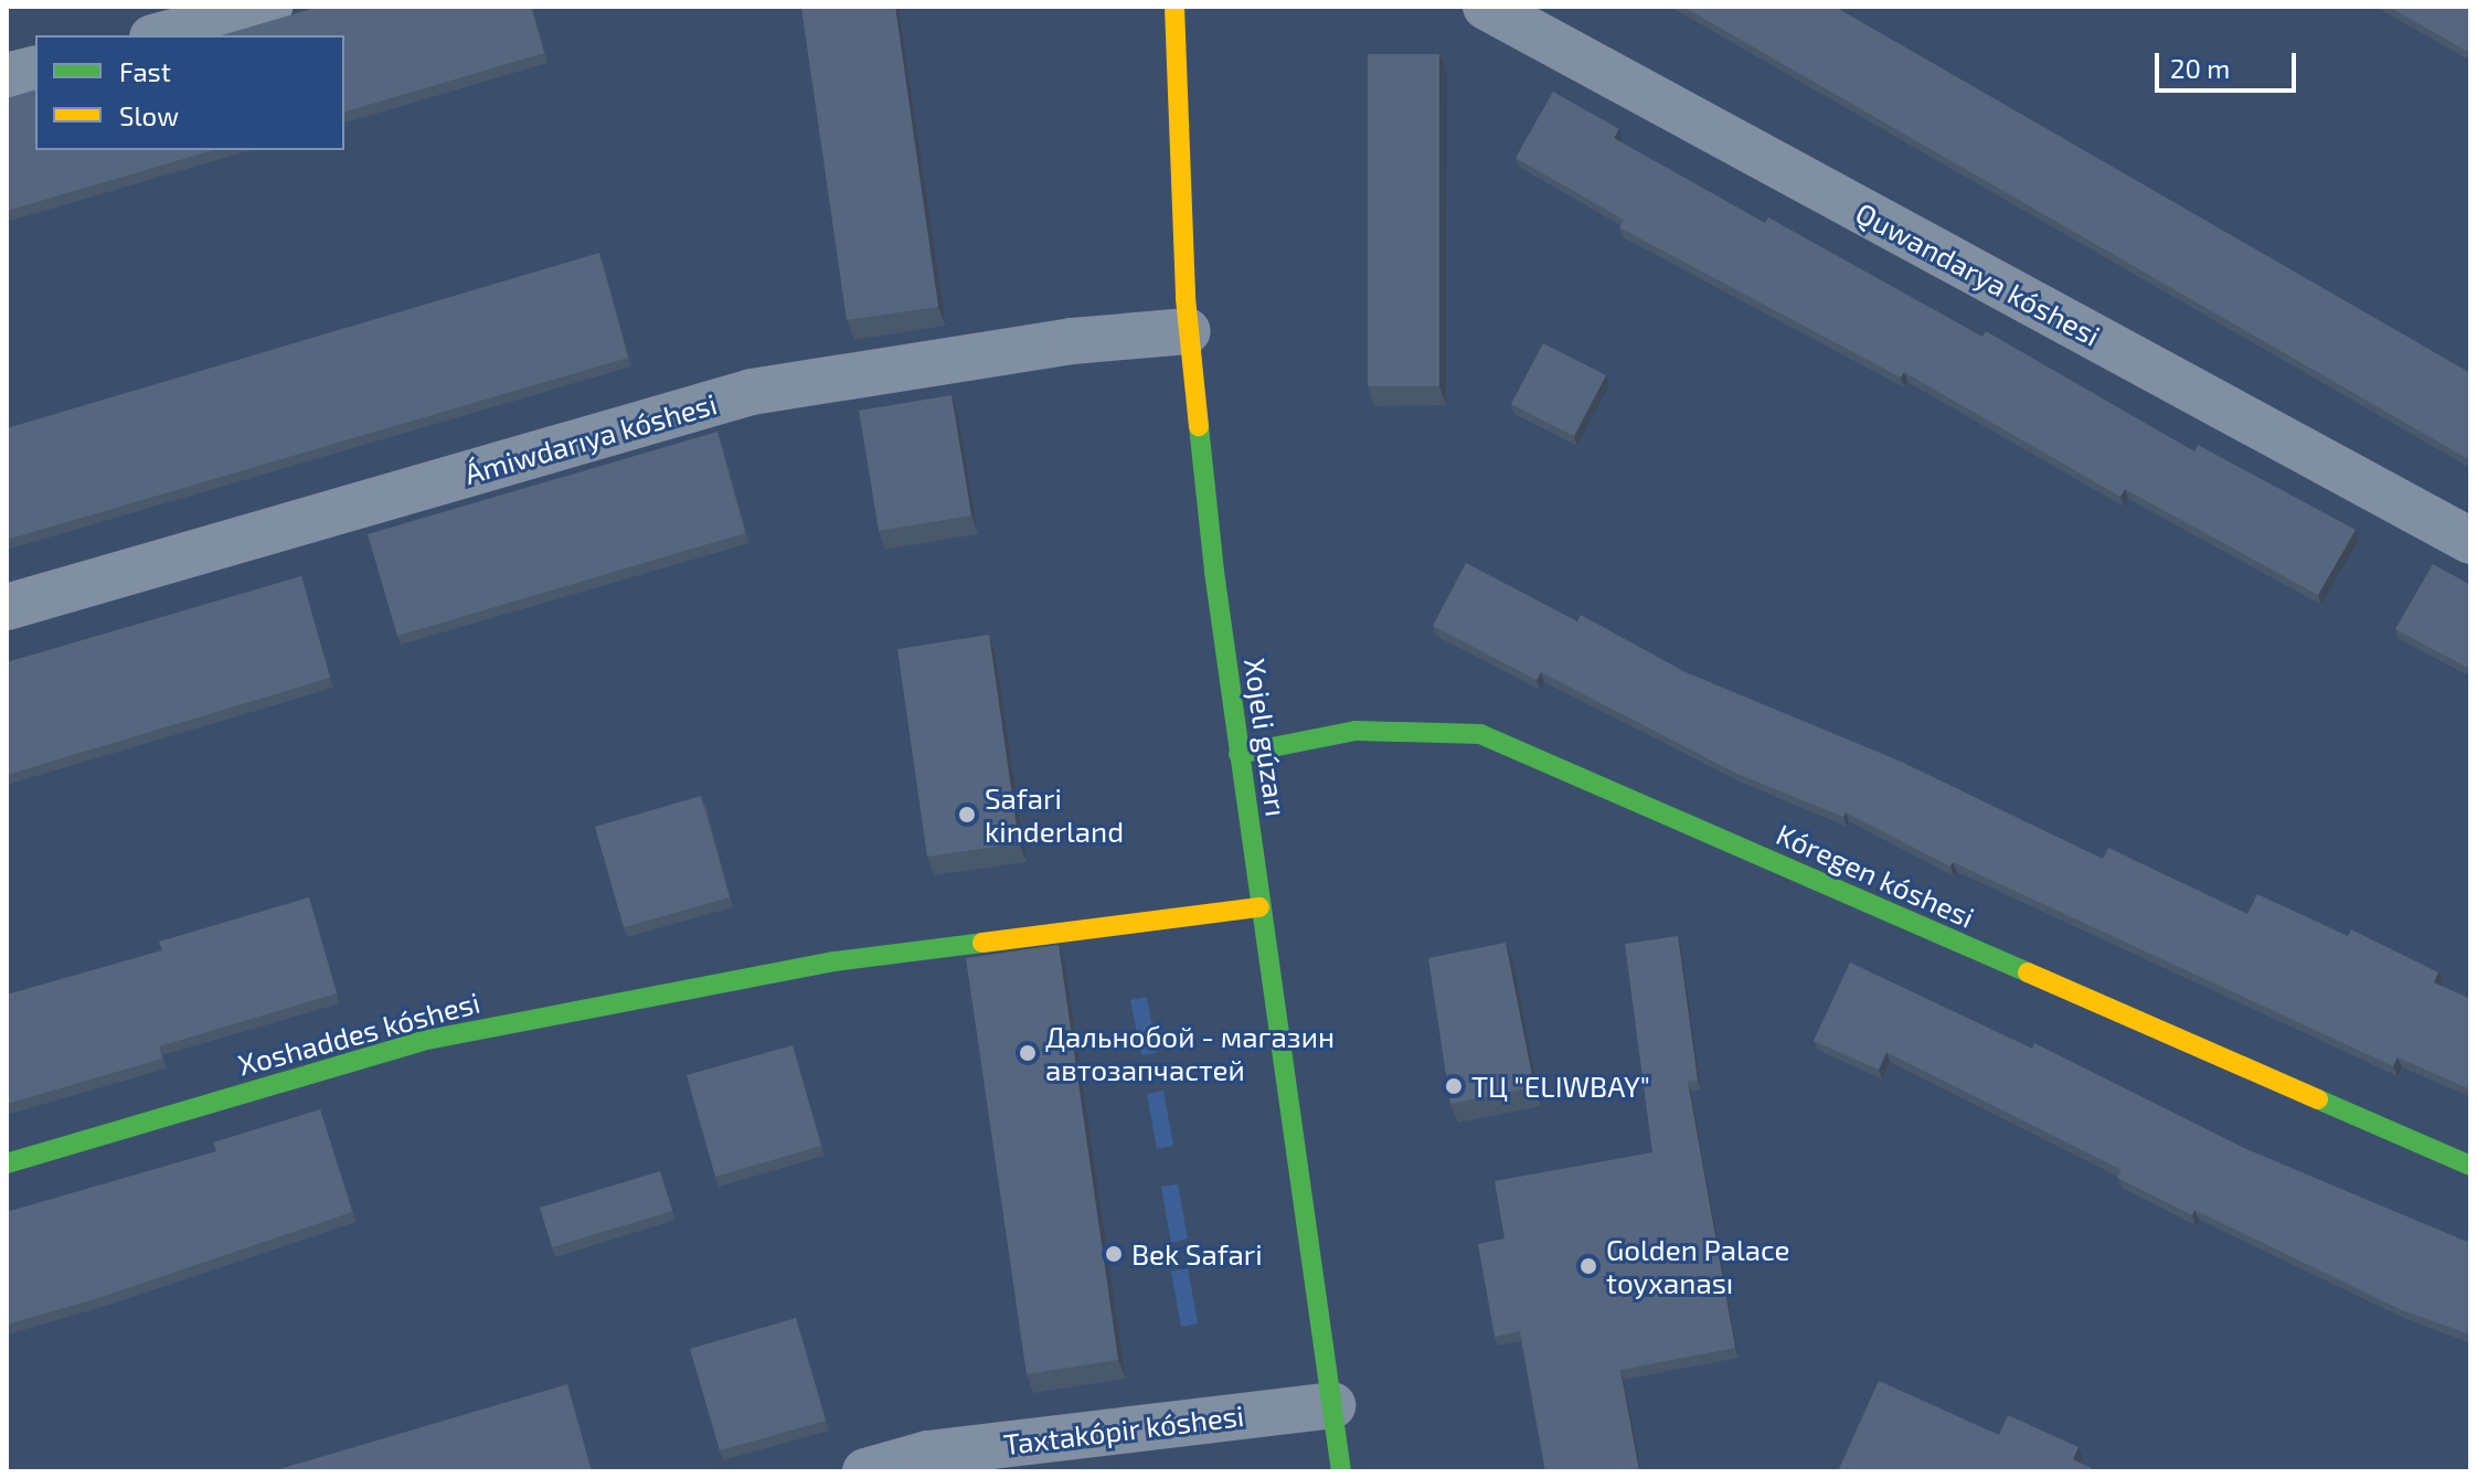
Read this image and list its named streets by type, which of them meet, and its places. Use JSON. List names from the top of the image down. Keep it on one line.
{"streets":{"street":["Quwandarya kóshesi","Ámiwdarıya kóshesi","Xojeli gúzarı","Kóregen kóshesi","Xoshaddes kóshesi","Taxtakópir kóshesi"]},"crossings":[["Ámiwdarıya kóshesi","Xojeli gúzarı"],["Xojeli gúzarı","Kóregen kóshesi"],["Xojeli gúzarı","Xoshaddes kóshesi"],["Xojeli gúzarı","Taxtakópir kóshesi"]],"places":["Safari kinderland","Дальнобой - магазин автозапчастей","ТЦ \"ELIWBAY\"","Bek Safari","Golden Palace toyxanası"],"legend":["Fast","Slow"],"scale_bar":"20 m"}
